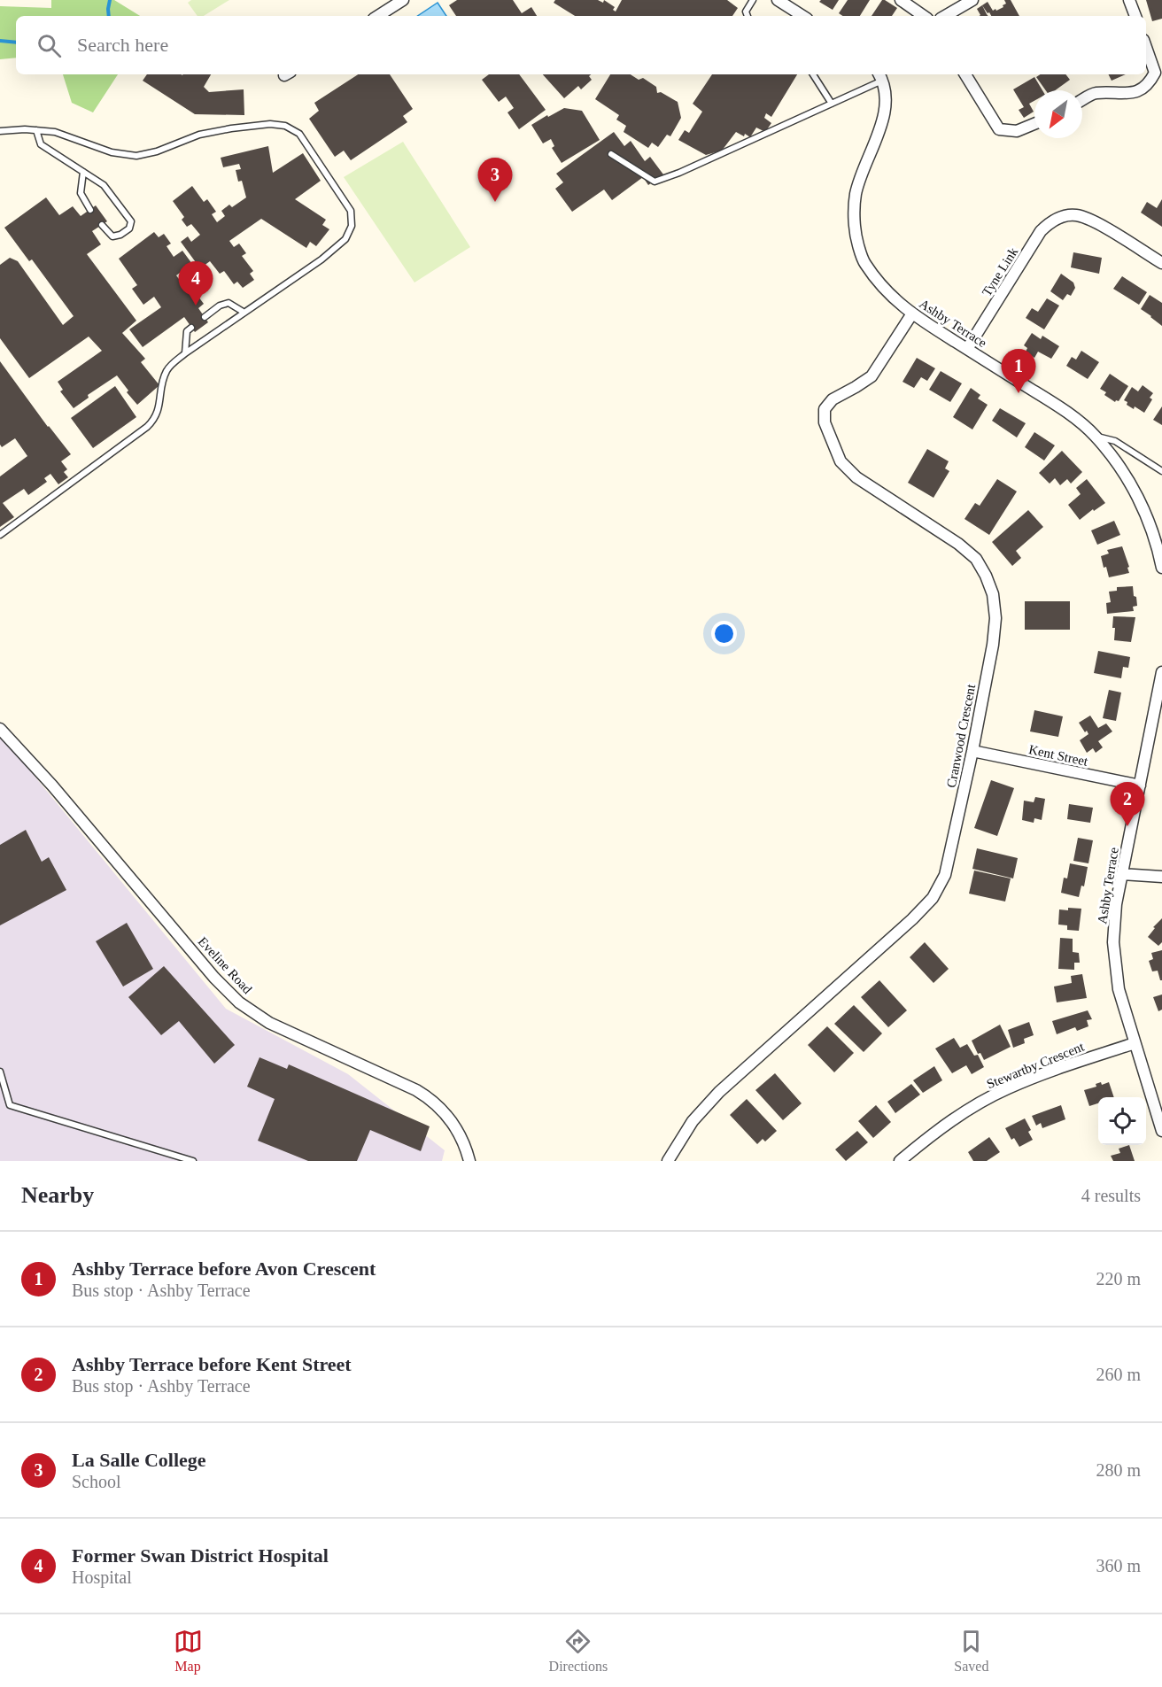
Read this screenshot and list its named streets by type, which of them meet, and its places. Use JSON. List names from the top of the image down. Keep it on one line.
{"streets":{"street":["Tyne Link","Ashby Terrace","Cranwood Crescent","Kent Street","Eveline Road","Stewartby Crescent"]},"crossings":[["Tyne Link","Ashby Terrace"],["Ashby Terrace","Cranwood Crescent"],["Ashby Terrace","Kent Street"],["Ashby Terrace","Stewartby Crescent"],["Cranwood Crescent","Kent Street"]],"north":"bottom left","page":{"search":"Search here","pins":["3","4","1","2"],"heading":["Nearby","4 results"],"list":[{"mark":"1","name":"Ashby Terrace before Avon Crescent","note":"Bus stop · Ashby Terrace","value":"220 m"},{"mark":"2","name":"Ashby Terrace before Kent Street","note":"Bus stop · Ashby Terrace","value":"260 m"},{"mark":"3","name":"La Salle College","note":"School","value":"280 m"},{"mark":"4","name":"Former Swan District Hospital","note":"Hospital","value":"360 m"}],"nav":["Map","Directions","Saved"]}}
